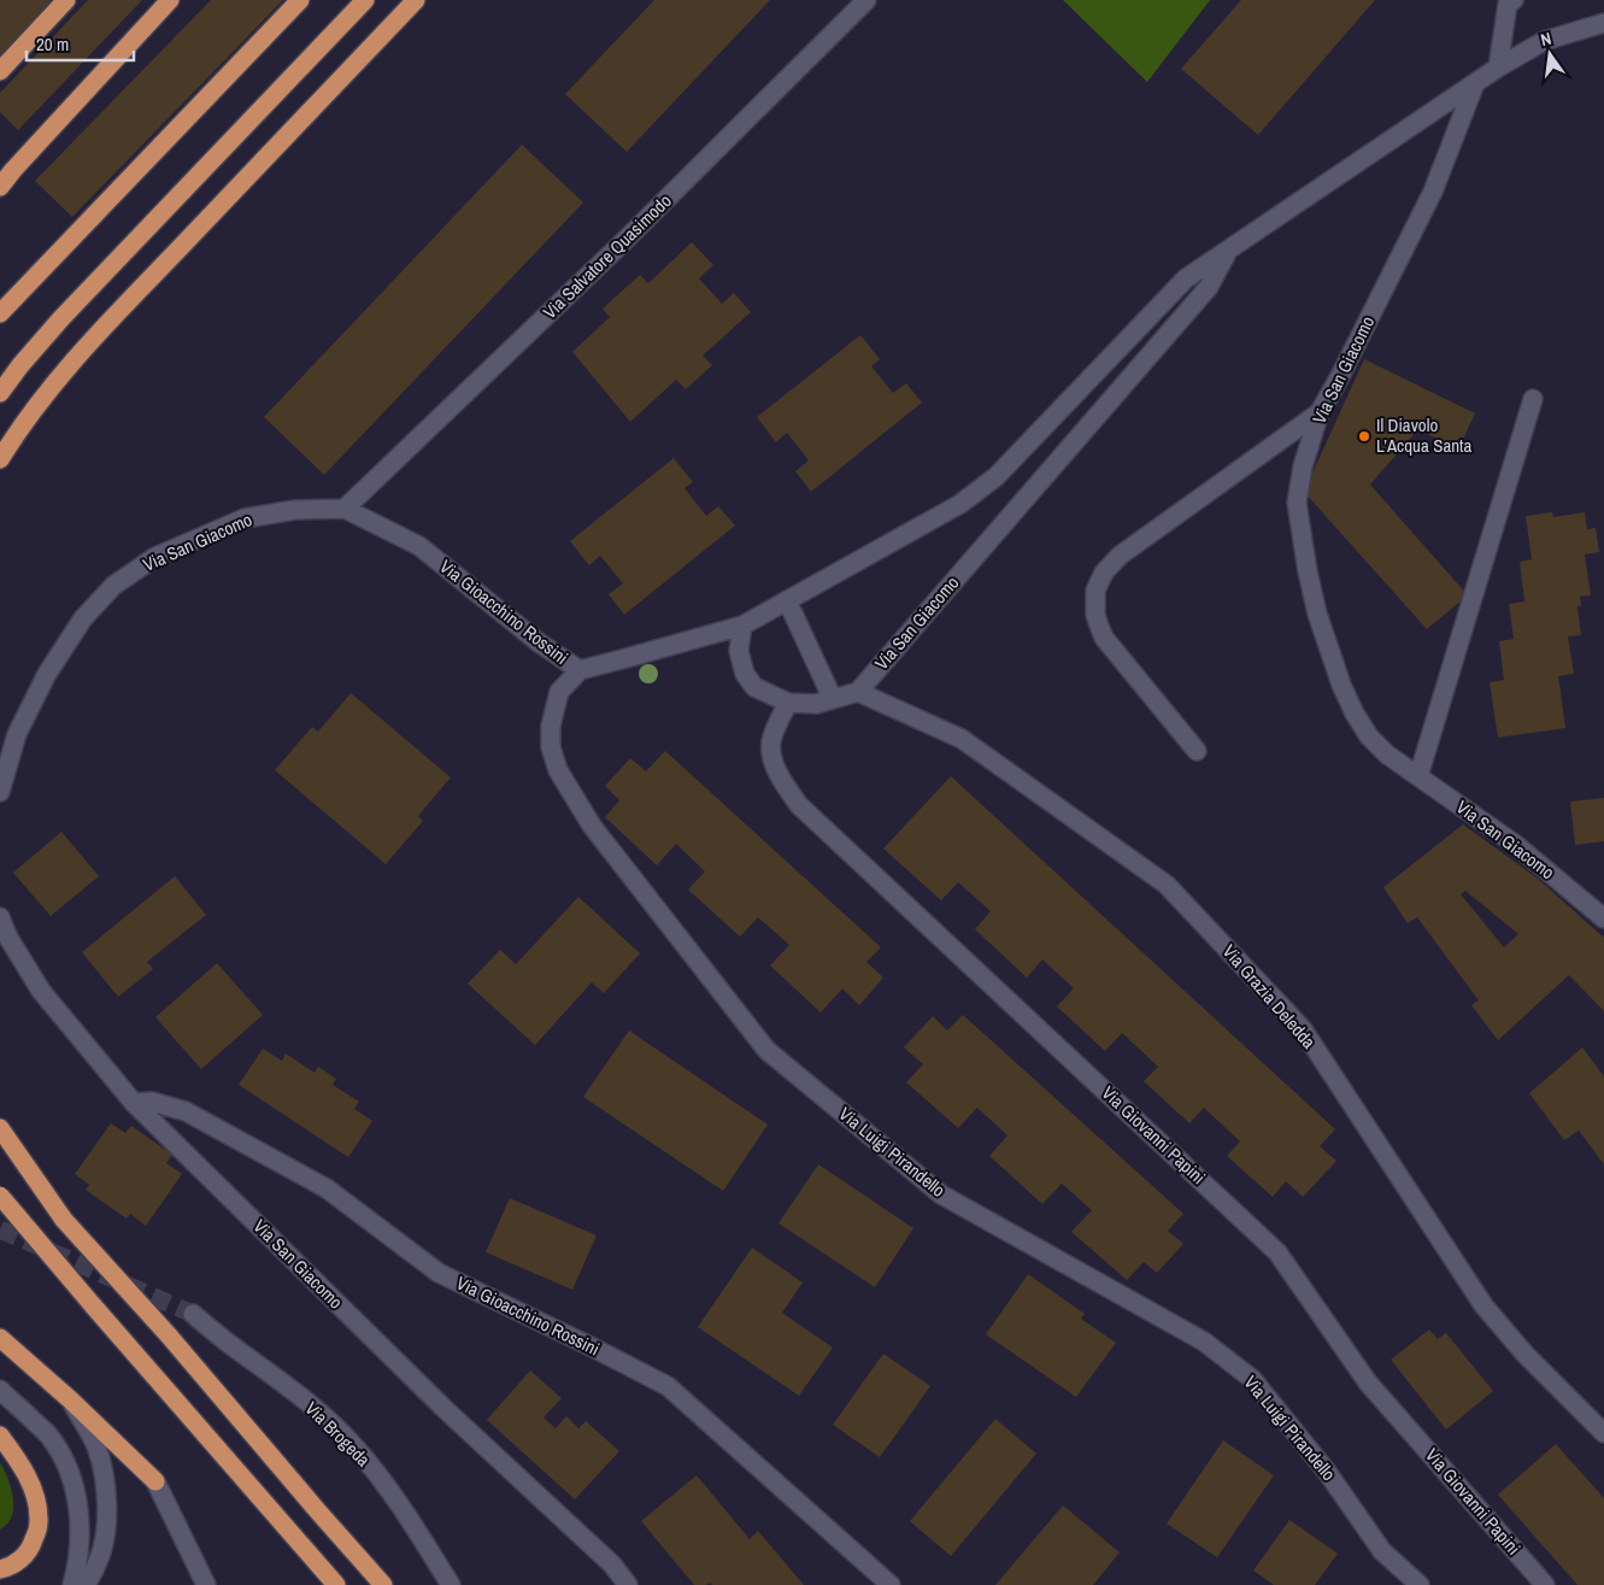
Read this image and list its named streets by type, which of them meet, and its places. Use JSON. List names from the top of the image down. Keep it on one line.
{"streets":{"street":["Via Salvatore Quasimodo","Via San Giacomo","Via Gioacchino Rossini","Via Grazia Deledda","Via Giovanni Papini","Via Luigi Pirandello","Via Brogeda"]},"crossings":[["Via Salvatore Quasimodo","Via San Giacomo"],["Via Salvatore Quasimodo","Via Gioacchino Rossini"],["Via San Giacomo","Via Gioacchino Rossini"],["Via San Giacomo","Via Grazia Deledda"],["Via Gioacchino Rossini","Via Luigi Pirandello"]],"places":["Il Diavolo L’Acqua Santa"],"scale_bar":"20 m","north":"top"}
